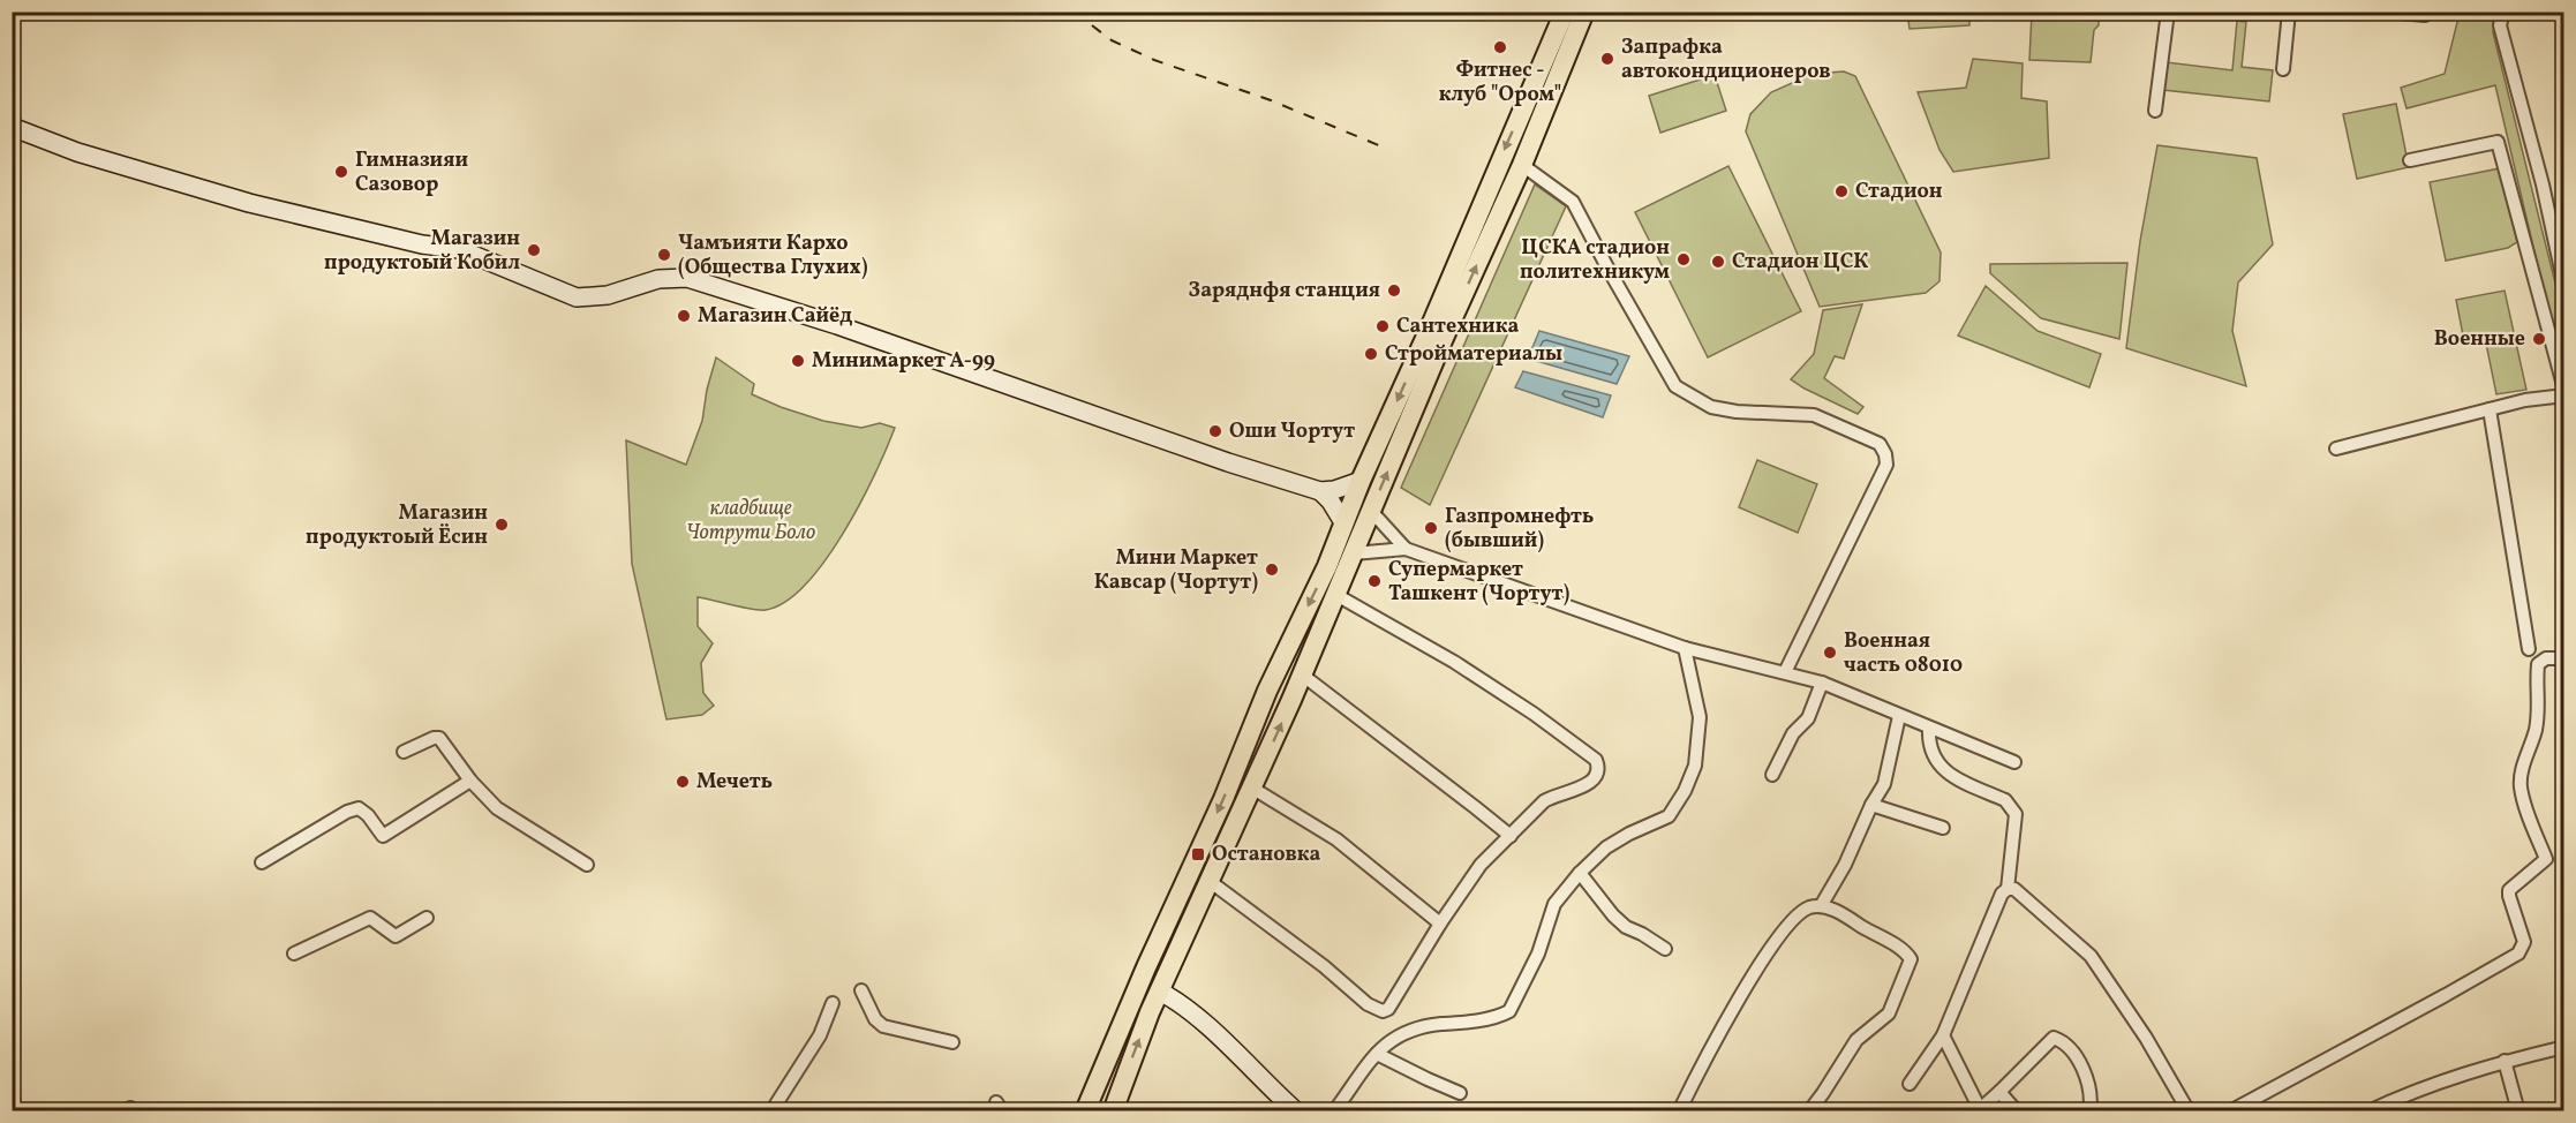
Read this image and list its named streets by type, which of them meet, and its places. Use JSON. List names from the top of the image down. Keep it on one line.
{"parks":["кладбище Чотрути Боло"],"places":{"other":["Фитнес - клуб \"Ором\"","Запрафка автокондиционеров","Гимназияи Сазовор","Стадион","Магазин продуктоый Кобил","Чамъияти Кархо (Общества Глухих)","ЦСКА стадион политехникум","Стадион ЦСК","Заряднфя станция","Магазин Сайёд","Сантехника","Военные","Стройматериалы","Минимаркет А-99","Оши Чортут","Магазин продуктоый Ёсин","Газпромнефть (бывший)","Мини Маркет Кавсар (Чортут)","Супермаркет Ташкент (Чортут)","Военная часть 08010","Мечеть"],"transit":["Остановка"]}}
